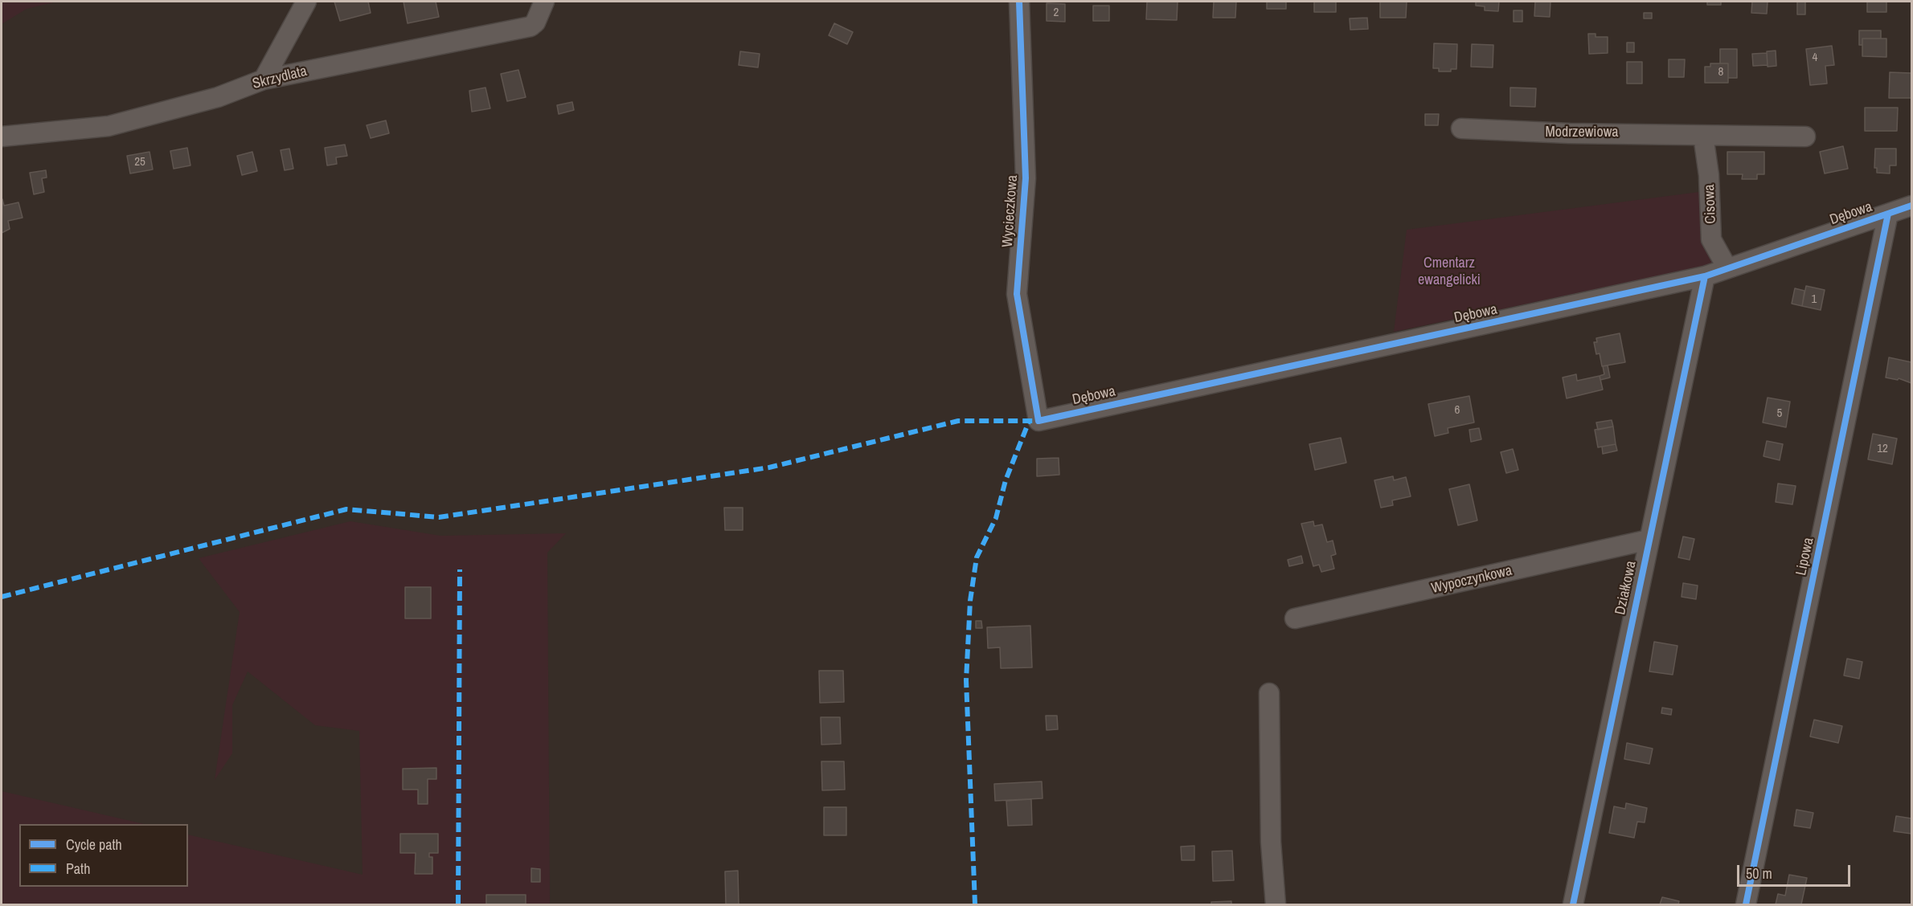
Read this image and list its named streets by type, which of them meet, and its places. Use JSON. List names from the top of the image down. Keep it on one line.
{"streets":{"street":["Skrzydlata","Modrzewiowa","Cisowa","Wycieczkowa","Dębowa","Lipowa","Wypoczynkowa","Działkowa"]},"crossings":[["Modrzewiowa","Cisowa"],["Cisowa","Dębowa"],["Wycieczkowa","Dębowa"],["Dębowa","Lipowa"],["Dębowa","Działkowa"],["Wypoczynkowa","Działkowa"]],"parks":["Cmentarz ewangelicki"],"house_numbers":["2","4","8","25","1","6","5","12"],"legend":["Cycle path","Path"],"scale_bar":"50 m"}
